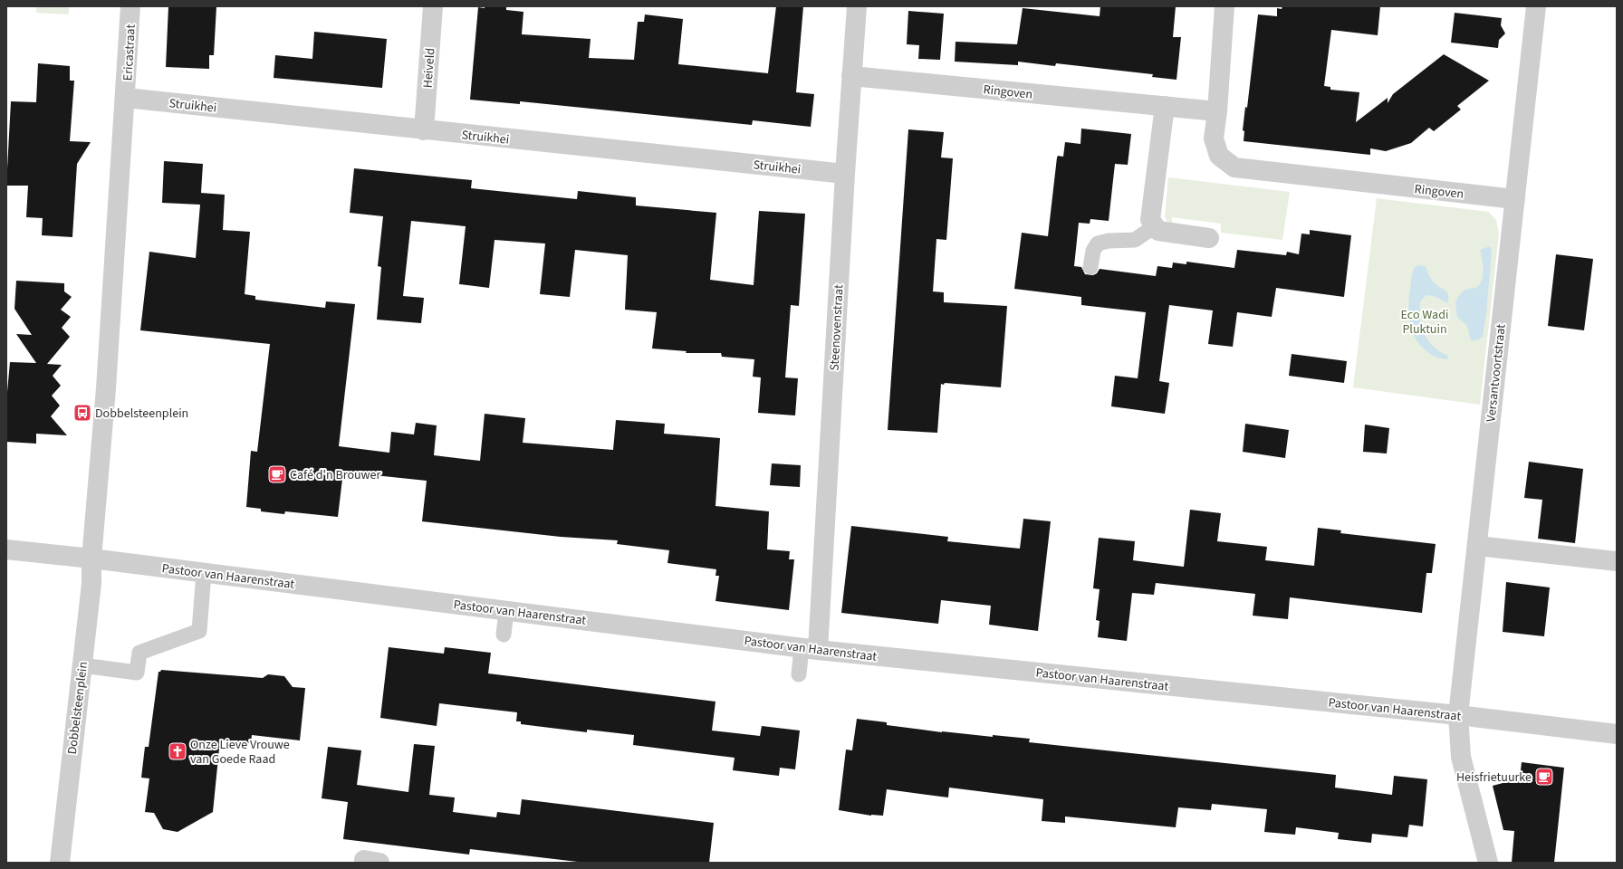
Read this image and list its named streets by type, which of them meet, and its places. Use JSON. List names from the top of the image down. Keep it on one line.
{"streets":{"street":["Ericastraat","Heiveld","Ringoven","Struikhei","Steenovenstraat","Versantvoortstraat","Pastoor van Haarenstraat","Dobbelsteenplein"]},"crossings":[["Ericastraat","Struikhei"],["Ericastraat","Dobbelsteenplein"],["Heiveld","Struikhei"],["Ringoven","Steenovenstraat"],["Ringoven","Versantvoortstraat"],["Struikhei","Steenovenstraat"],["Struikhei","Dobbelsteenplein"],["Steenovenstraat","Pastoor van Haarenstraat"],["Versantvoortstraat","Pastoor van Haarenstraat"],["Pastoor van Haarenstraat","Dobbelsteenplein"]],"parks":["Eco Wadi Pluktuin"],"places":{"bus stop":["Dobbelsteenplein"],"cafe":["Café d'n Brouwer","Heisfrietuurke"],"church":["Onze Lieve Vrouwe van Goede Raad"]}}
